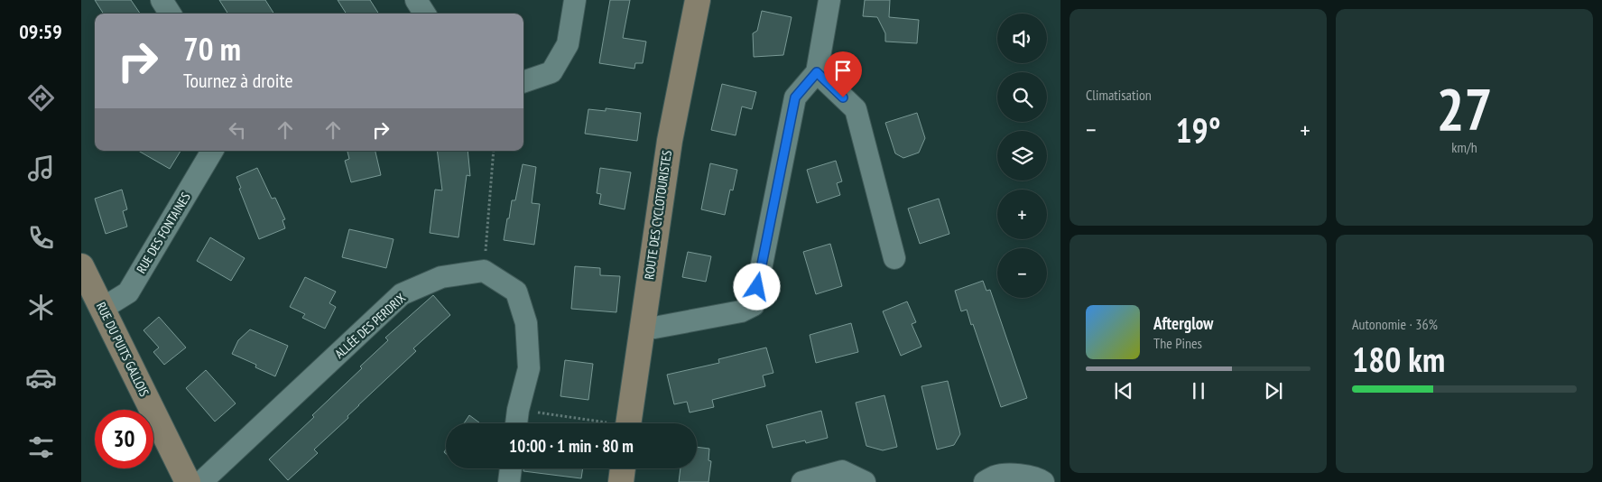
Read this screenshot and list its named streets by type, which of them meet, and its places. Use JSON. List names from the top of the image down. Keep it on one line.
{"streets":{"street":["ROUTE DES CYCLOTOURISTES","RUE DES FONTAINES","ALLÉE DES PERDRIX","RUE DU PUITS GALLOIS"]},"crossings":[["RUE DES FONTAINES","RUE DU PUITS GALLOIS"]],"page":{"tabs":"09:59","tile":["Climatisation",["27","km/h"],["Autonomie · 36%","180 km"]],"map_buttons":["+","−"],"turn":["70 m","Tournez à droite"],"heat":["−","19°","+"],"song":["Afterglow","The Pines"],"limit":"30","trip":"10:00 · 1 min · 80 m"}}
